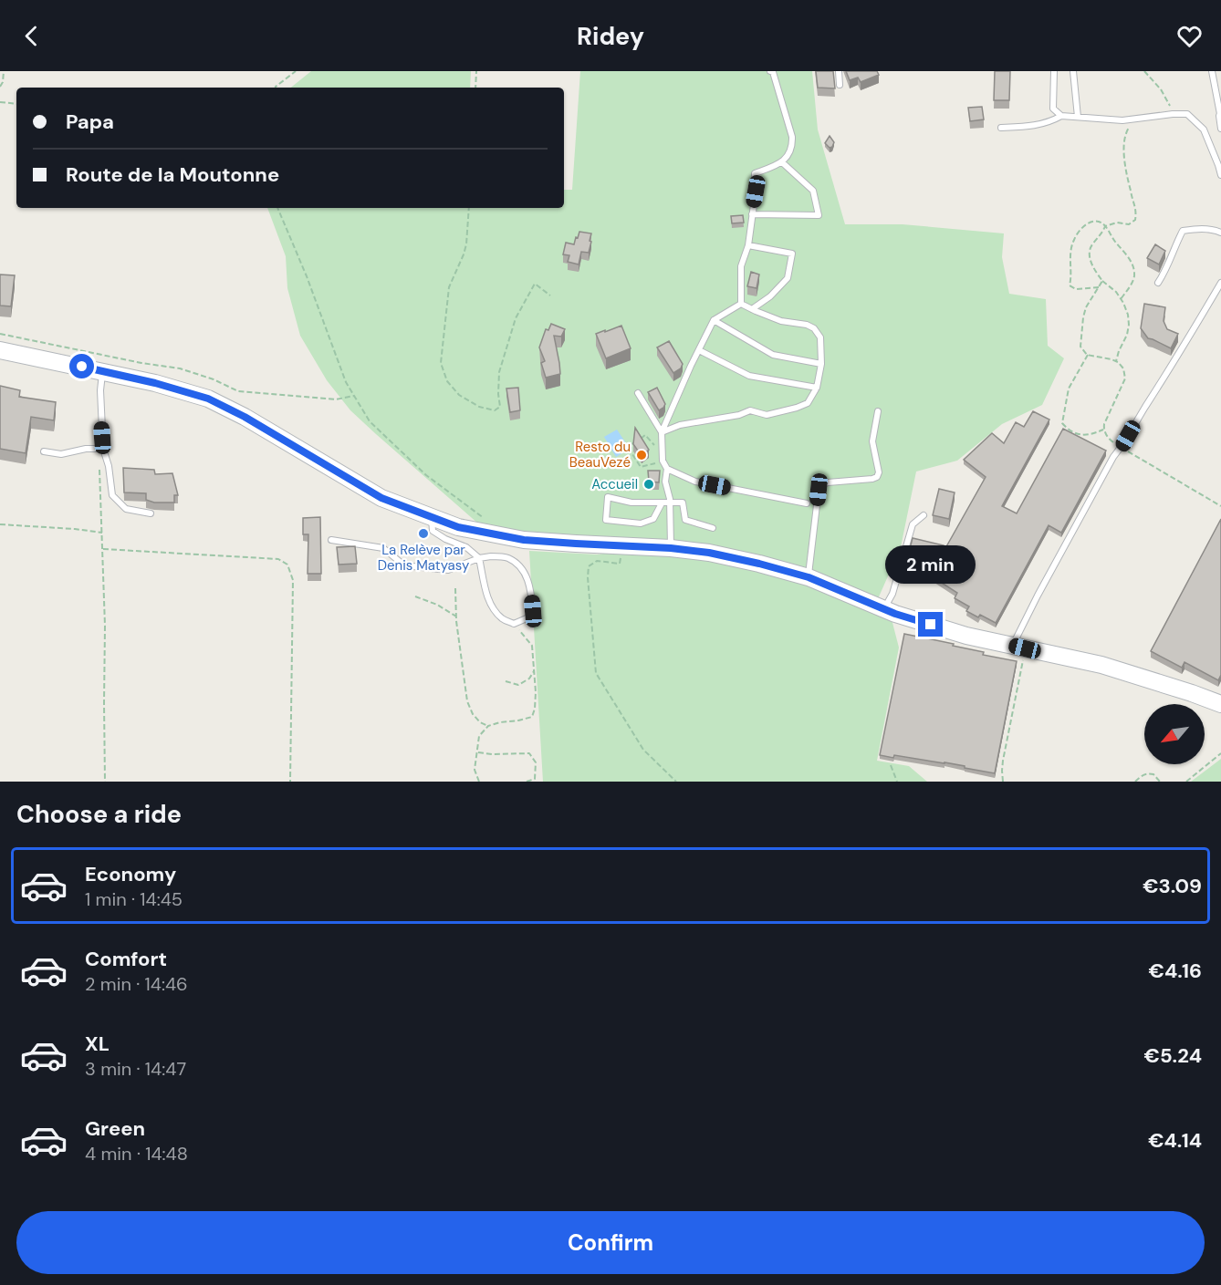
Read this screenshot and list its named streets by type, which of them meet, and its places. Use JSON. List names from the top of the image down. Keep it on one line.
{"places":["Resto du BeauVezé","Accueil","La Relève par Denis Matyasy"],"north":"bottom left","page":{"header":"Ridey","banner":["Papa","Route de la Moutonne"],"bubble":"2 min","heading":"Choose a ride","list":[{"name":"Economy","note":"1 min · 14:45","value":"€3.09"},{"name":"Comfort","note":"2 min · 14:46","value":"€4.16"},{"name":"XL","note":"3 min · 14:47","value":"€5.24"},{"name":"Green","note":"4 min · 14:48","value":"€4.14"}],"buttons":"Confirm"}}
